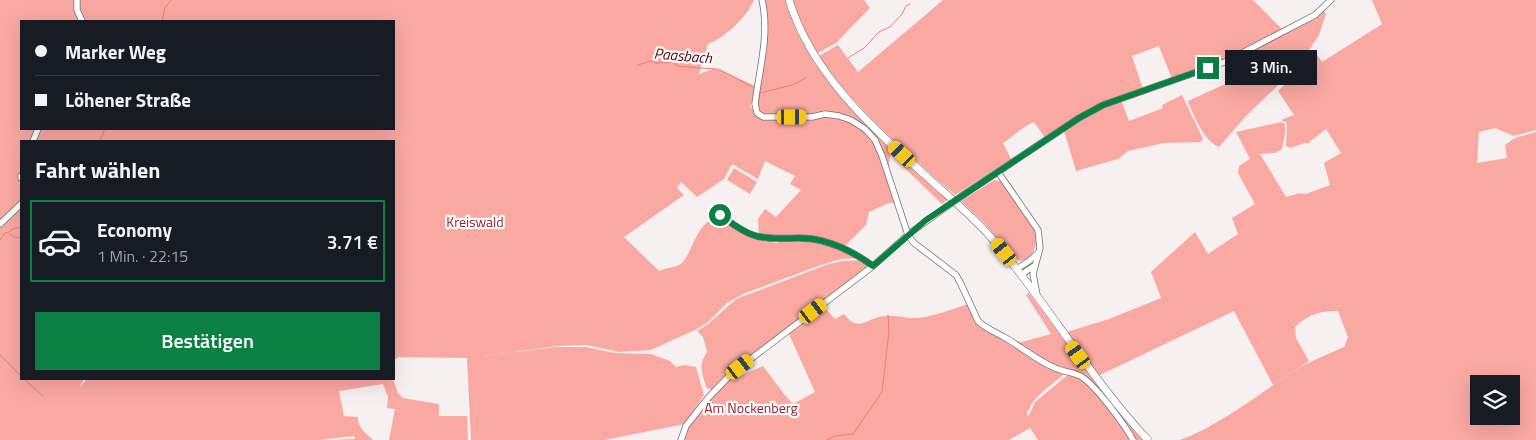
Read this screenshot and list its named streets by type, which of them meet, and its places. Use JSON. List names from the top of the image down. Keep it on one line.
{"water":["Paasbach"],"parks":["Kreiswald","Am Nockenberg"],"page":{"banner":["Marker Weg","Löhener Straße"],"bubble":"3 Min.","heading":"Fahrt wählen","list":[{"name":"Economy","note":"1 Min. · 22:15","value":"3.71 €"}],"buttons":"Bestätigen"}}
